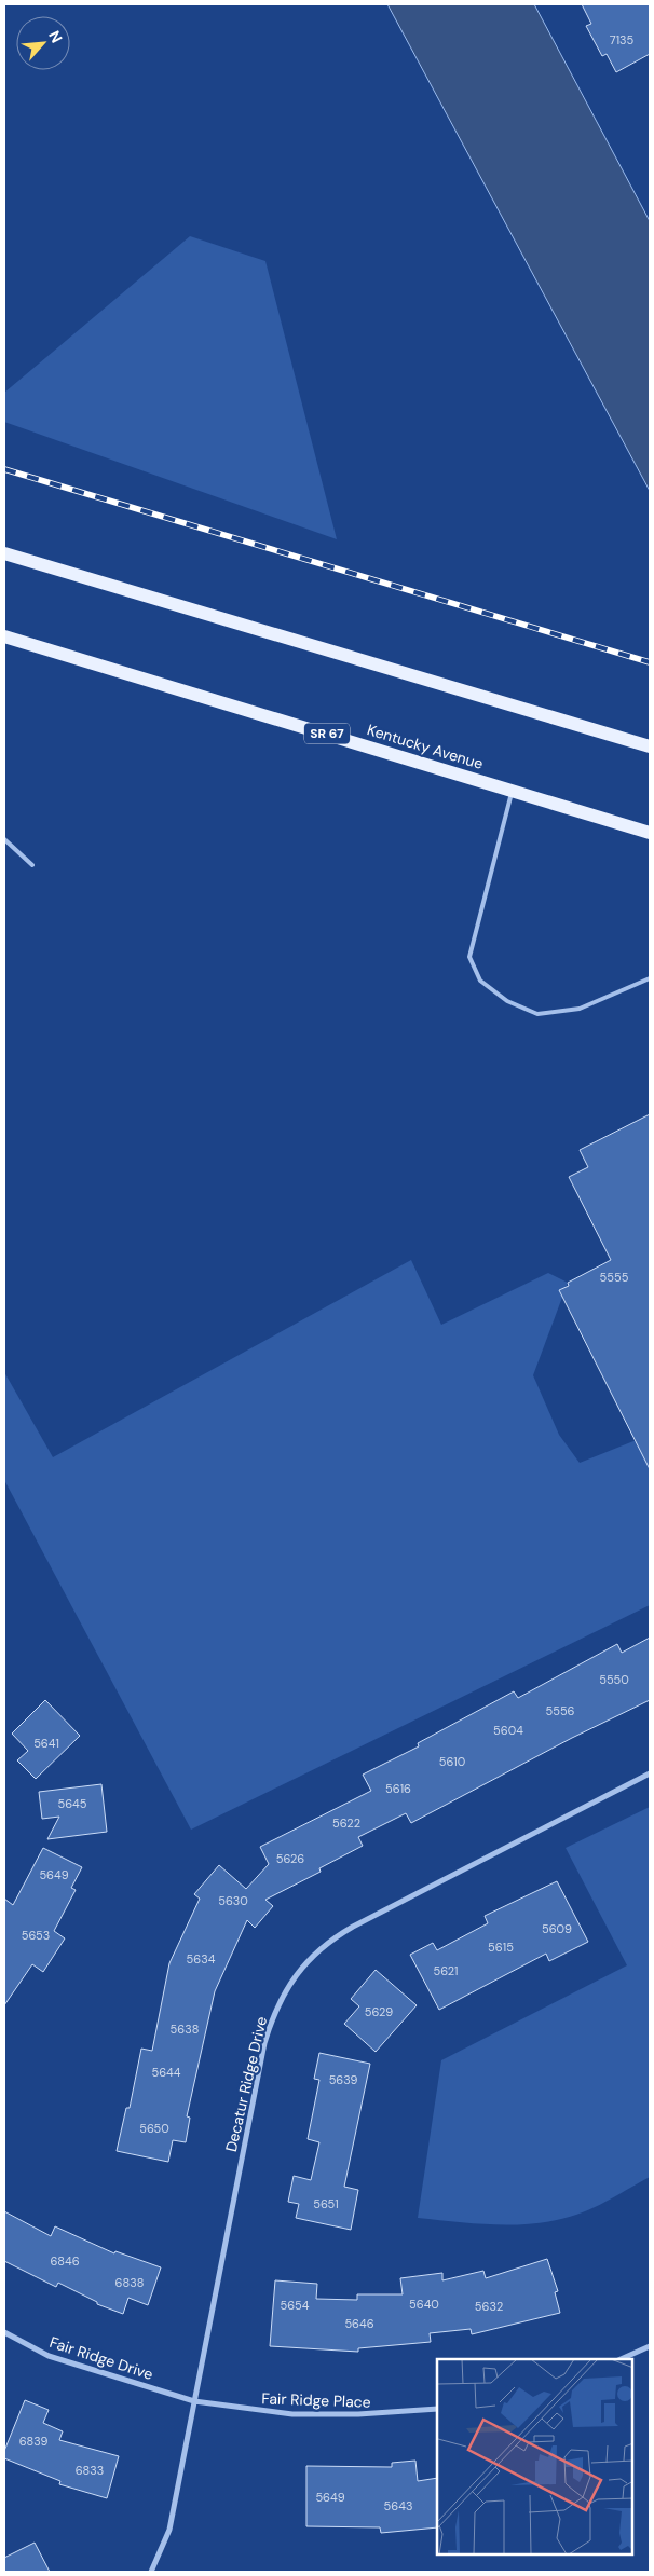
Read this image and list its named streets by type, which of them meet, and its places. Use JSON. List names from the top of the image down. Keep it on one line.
{"streets":{"main road":["SR 67","Kentucky Avenue"],"street":["Decatur Ridge Drive","Fair Ridge Drive","Fair Ridge Place"]},"crossings":[["Decatur Ridge Drive","Fair Ridge Drive"],["Decatur Ridge Drive","Fair Ridge Place"],["Fair Ridge Drive","Fair Ridge Place"]],"house_numbers":["7135","5555","5550","5556","5604","5641","5610","5616","5645","5622","5626","5649","5630","5609","5653","5615","5634","5621","5629","5638","5644","5639","5650","5651","6846","6838","5640","5654","5632","5646","6839","6833","5649","5643"],"north":"top right"}
